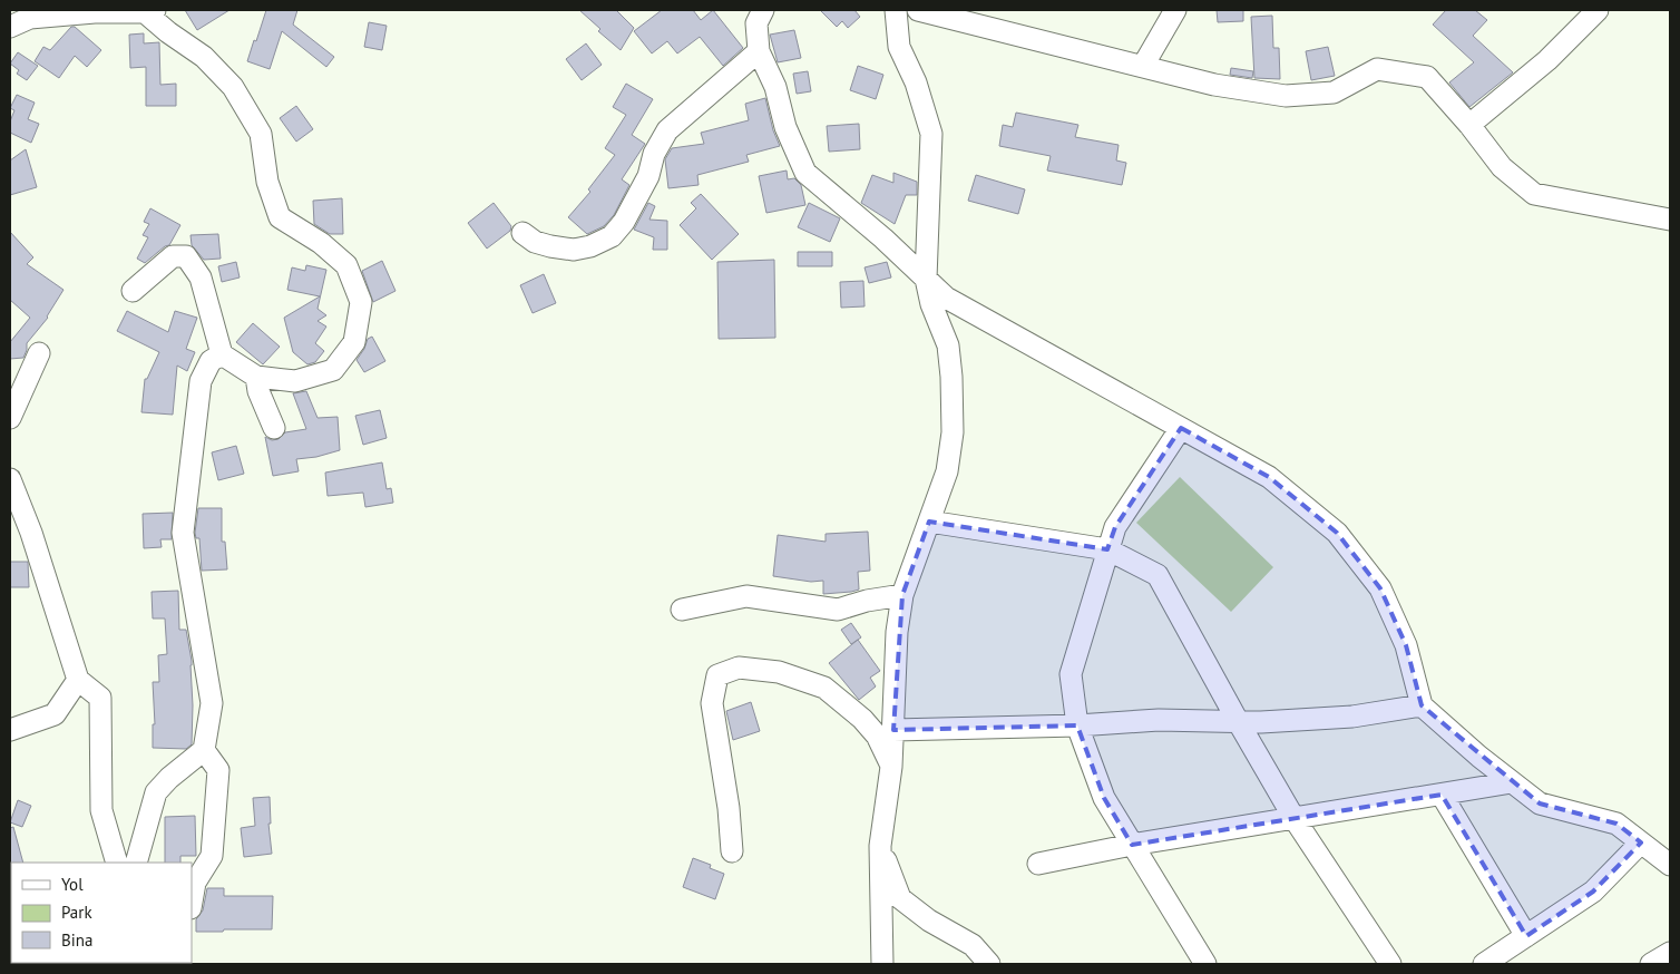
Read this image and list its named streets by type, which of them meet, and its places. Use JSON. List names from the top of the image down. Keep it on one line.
{"legend":["Yol","Park","Bina"]}
